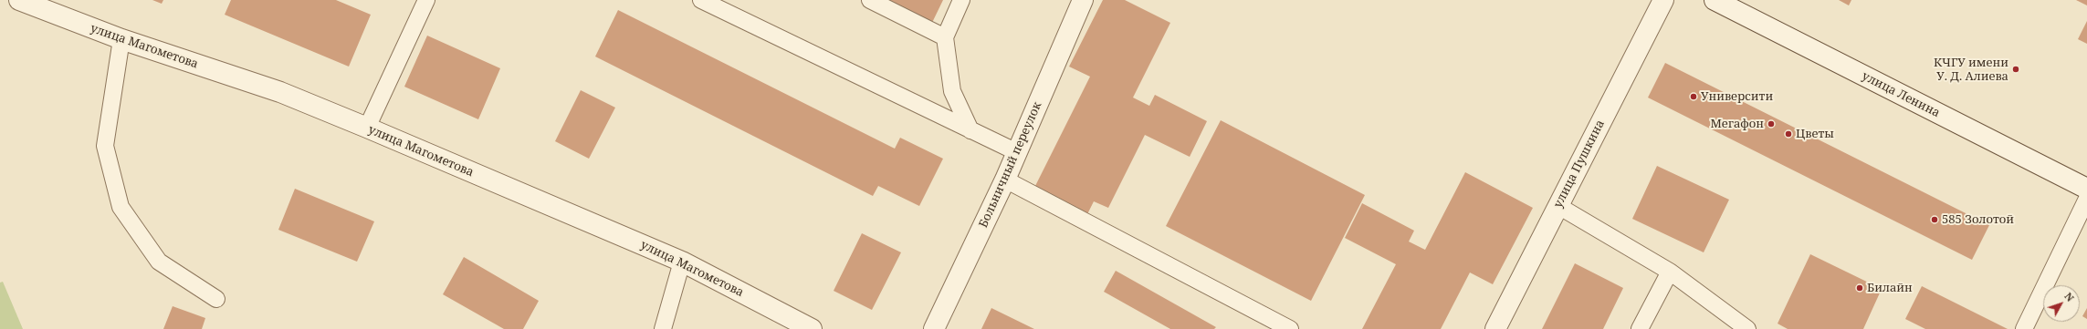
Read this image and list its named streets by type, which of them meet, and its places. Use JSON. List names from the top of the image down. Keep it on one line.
{"streets":{"street":["улица Магометова","улица Ленина","улица Пушкина","Больничный переулок"]},"places":["КЧГУ имени У. Д. Алиева","Университи","Мегафон","Цветы","585 Золотой","Билайн"],"north":"top right"}
